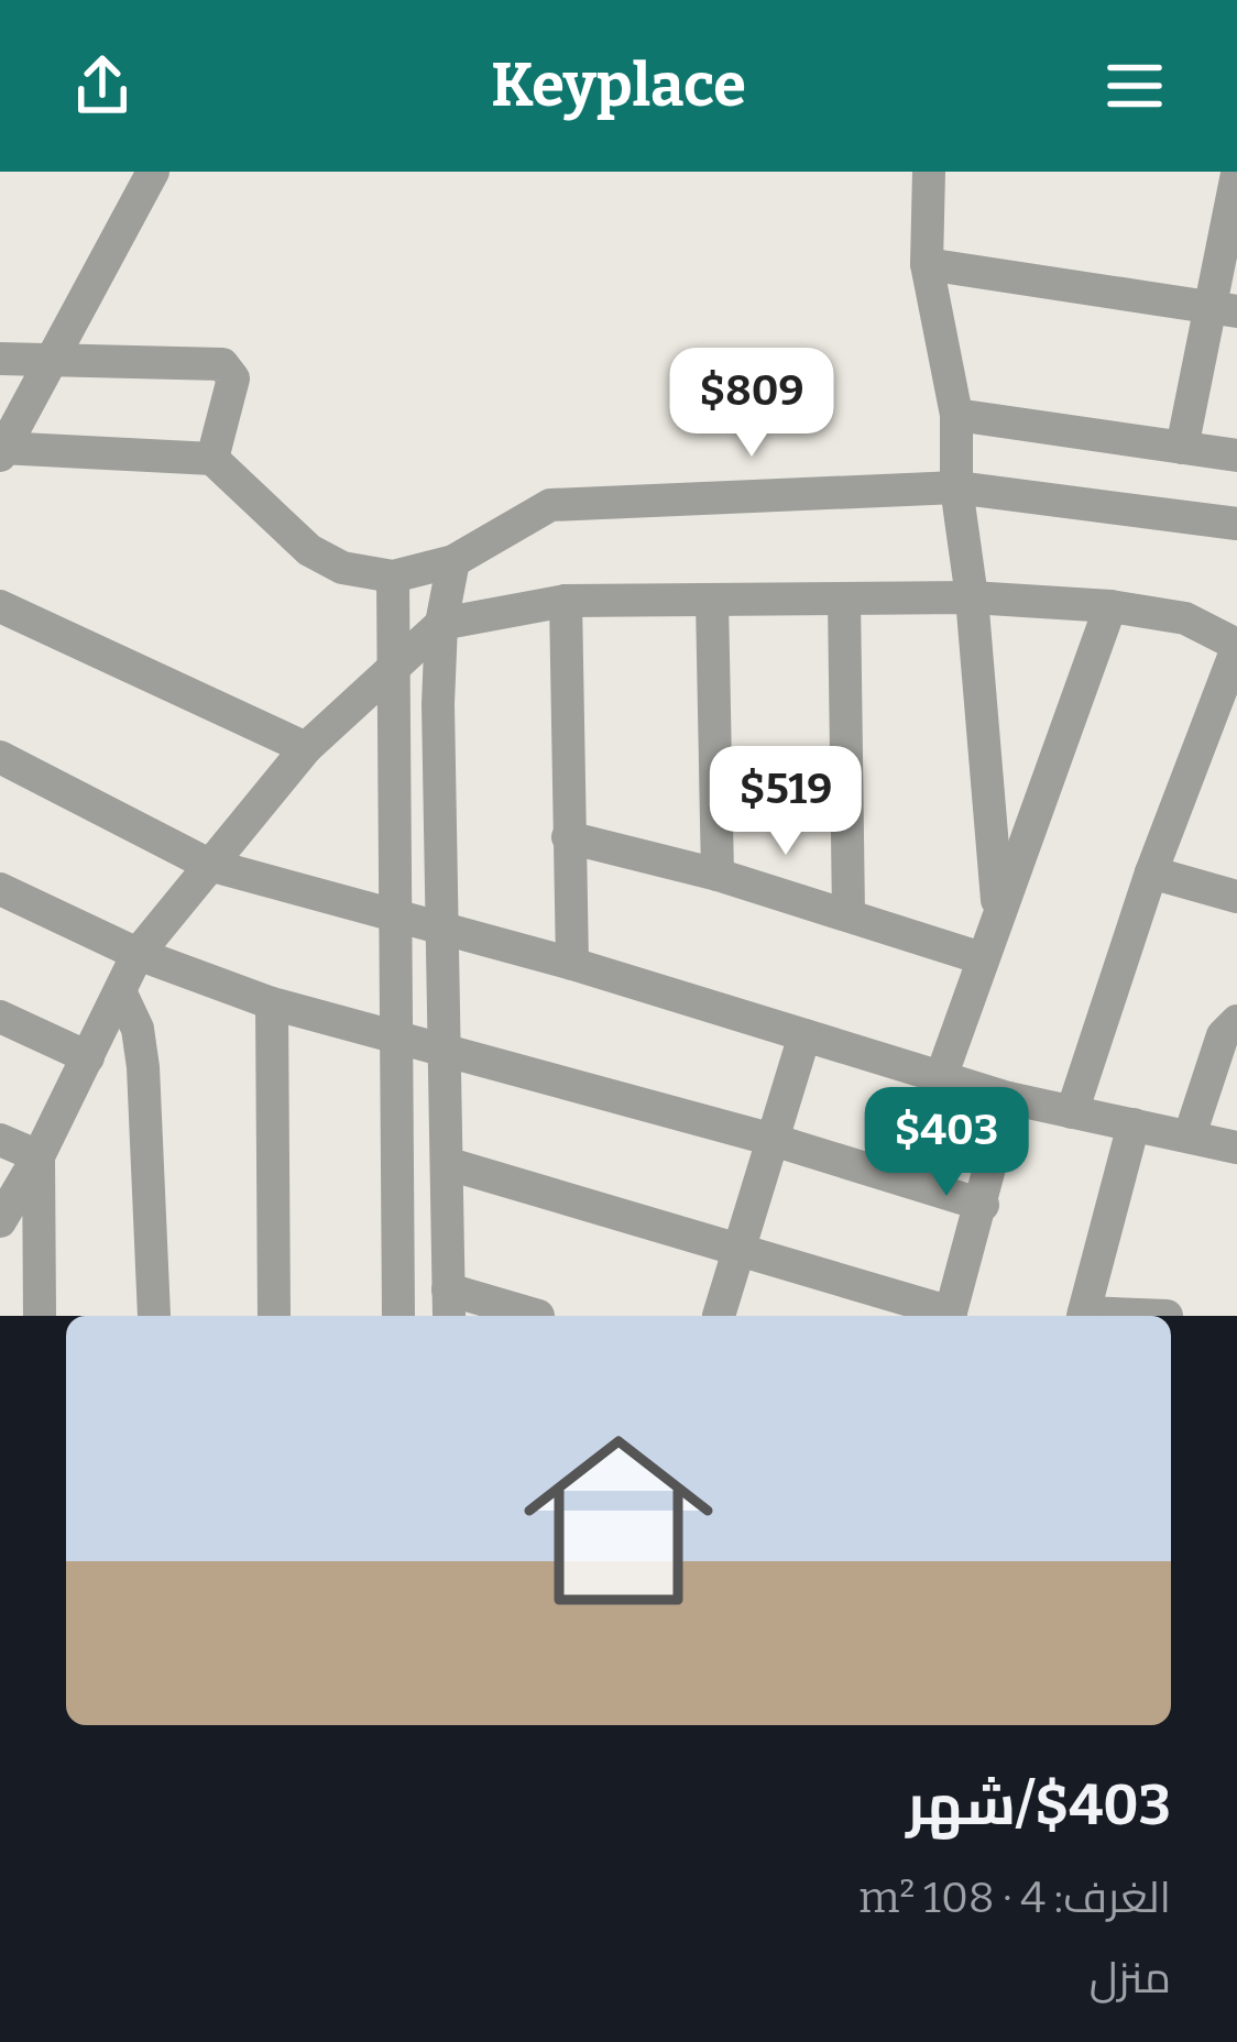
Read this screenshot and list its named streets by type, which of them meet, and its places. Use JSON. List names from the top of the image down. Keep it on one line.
{"page":{"header":"Keyplace","price":["$809","$519","$403"],"list":[{"name":"$403/شهر","note":"الغرف: 4 · 108 m² · منزل"}]}}
